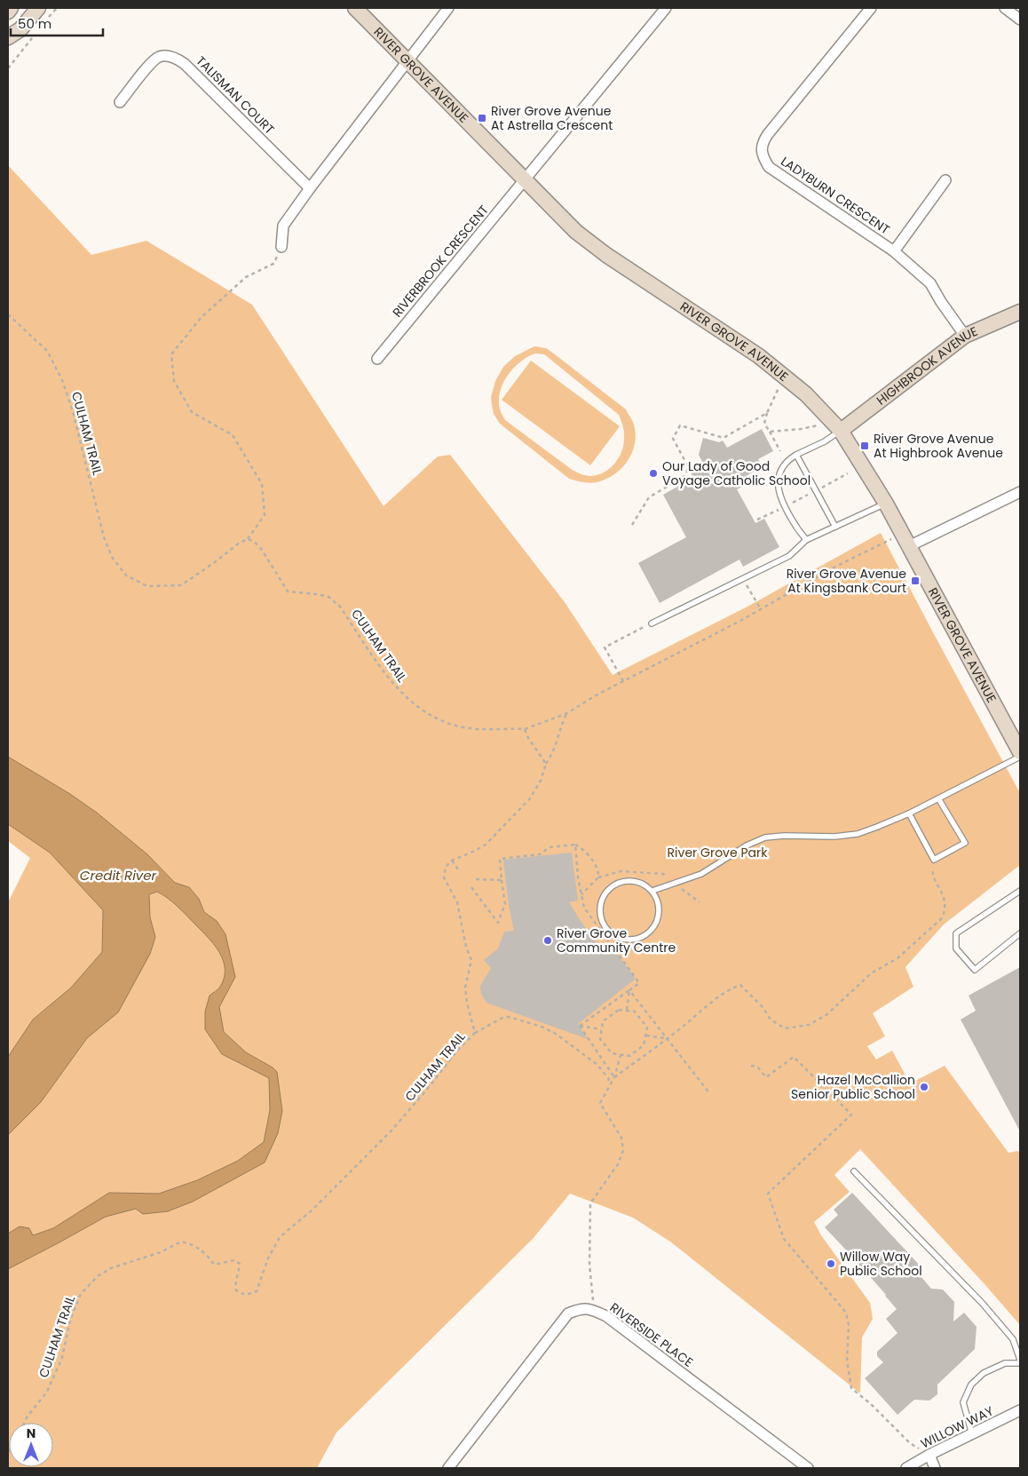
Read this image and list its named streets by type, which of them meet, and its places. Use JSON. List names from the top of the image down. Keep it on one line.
{"streets":{"street":["RIVER GROVE AVENUE","TALISMAN COURT","LADYBURN CRESCENT","RIVERBROOK CRESCENT","HIGHBROOK AVENUE","RIVERSIDE PLACE","WILLOW WAY"],"path":["CULHAM TRAIL"]},"crossings":[["RIVER GROVE AVENUE","RIVERBROOK CRESCENT"],["RIVER GROVE AVENUE","HIGHBROOK AVENUE"],["LADYBURN CRESCENT","HIGHBROOK AVENUE"]],"water":["Credit River"],"parks":["River Grove Park"],"places":{"transit":["River Grove Avenue At Astrella Crescent","River Grove Avenue At Highbrook Avenue","River Grove Avenue At Kingsbank Court"],"other":["Our Lady of Good Voyage Catholic School","River Grove Community Centre","Hazel McCallion Senior Public School","Willow Way Public School"]},"scale_bar":"50 m","north":"top"}
